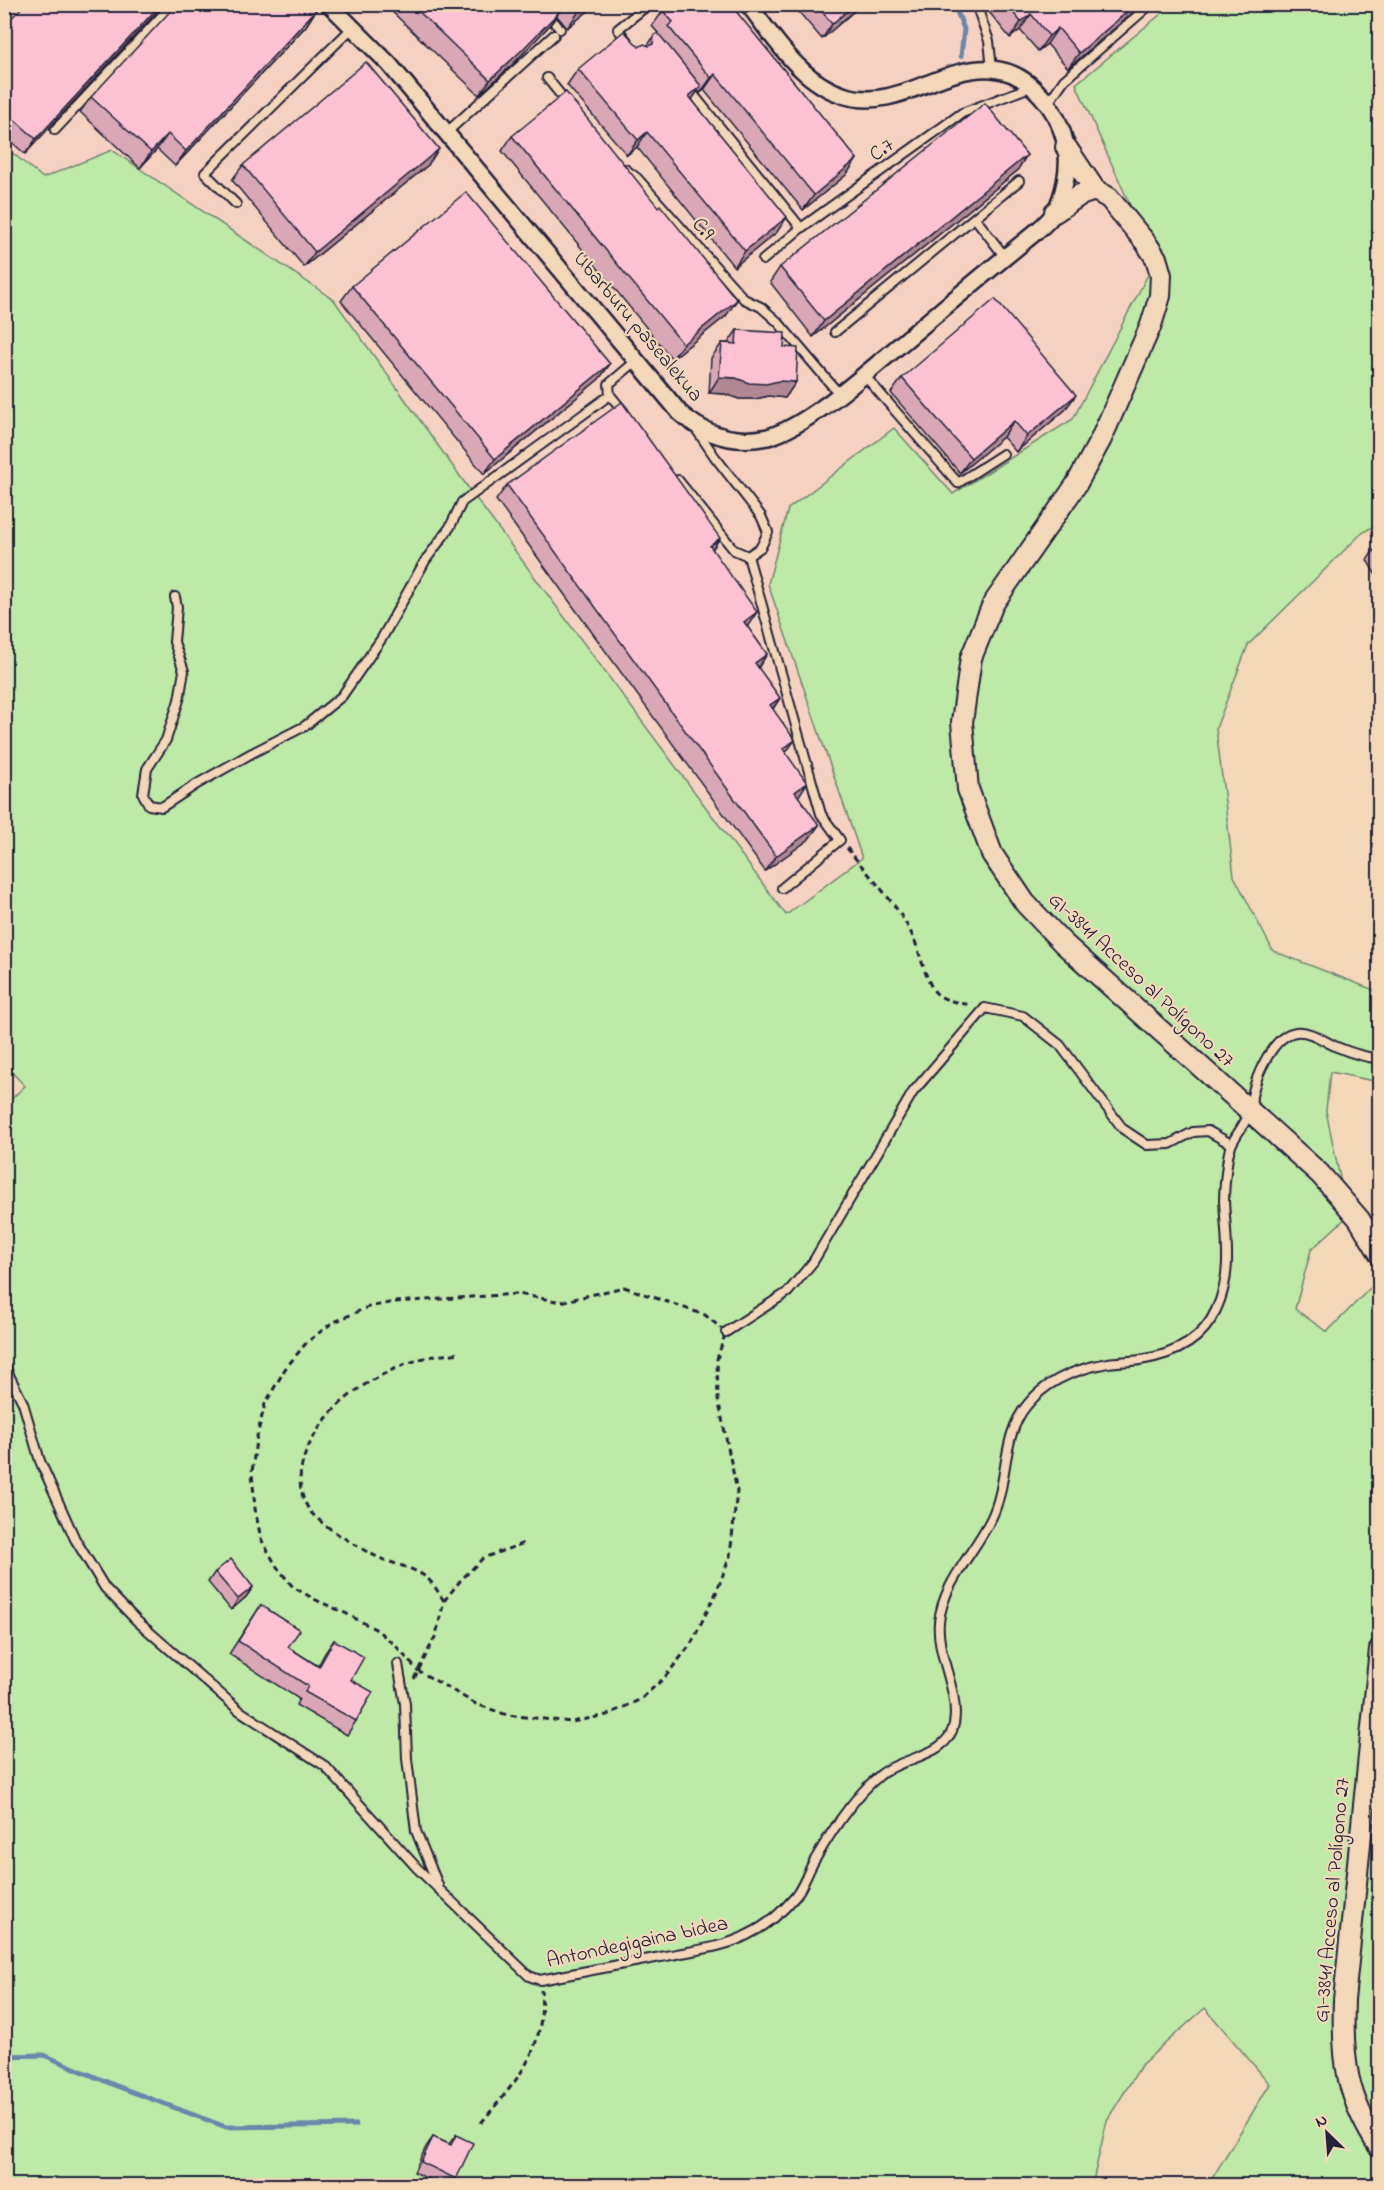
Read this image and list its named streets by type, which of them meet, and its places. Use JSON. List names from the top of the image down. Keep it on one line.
{"streets":{"main road":["Ubarburu pasealekua","GI-3841 Acceso al Polígono 27"],"lane":["C.7","C.9","Antondegigaina bidea"]},"crossings":[["C.7","Ubarburu pasealekua"],["C.9","Ubarburu pasealekua"],["Ubarburu pasealekua","GI-3841 Acceso al Polígono 27"],["GI-3841 Acceso al Polígono 27","Antondegigaina bidea"]],"north":"top left"}
